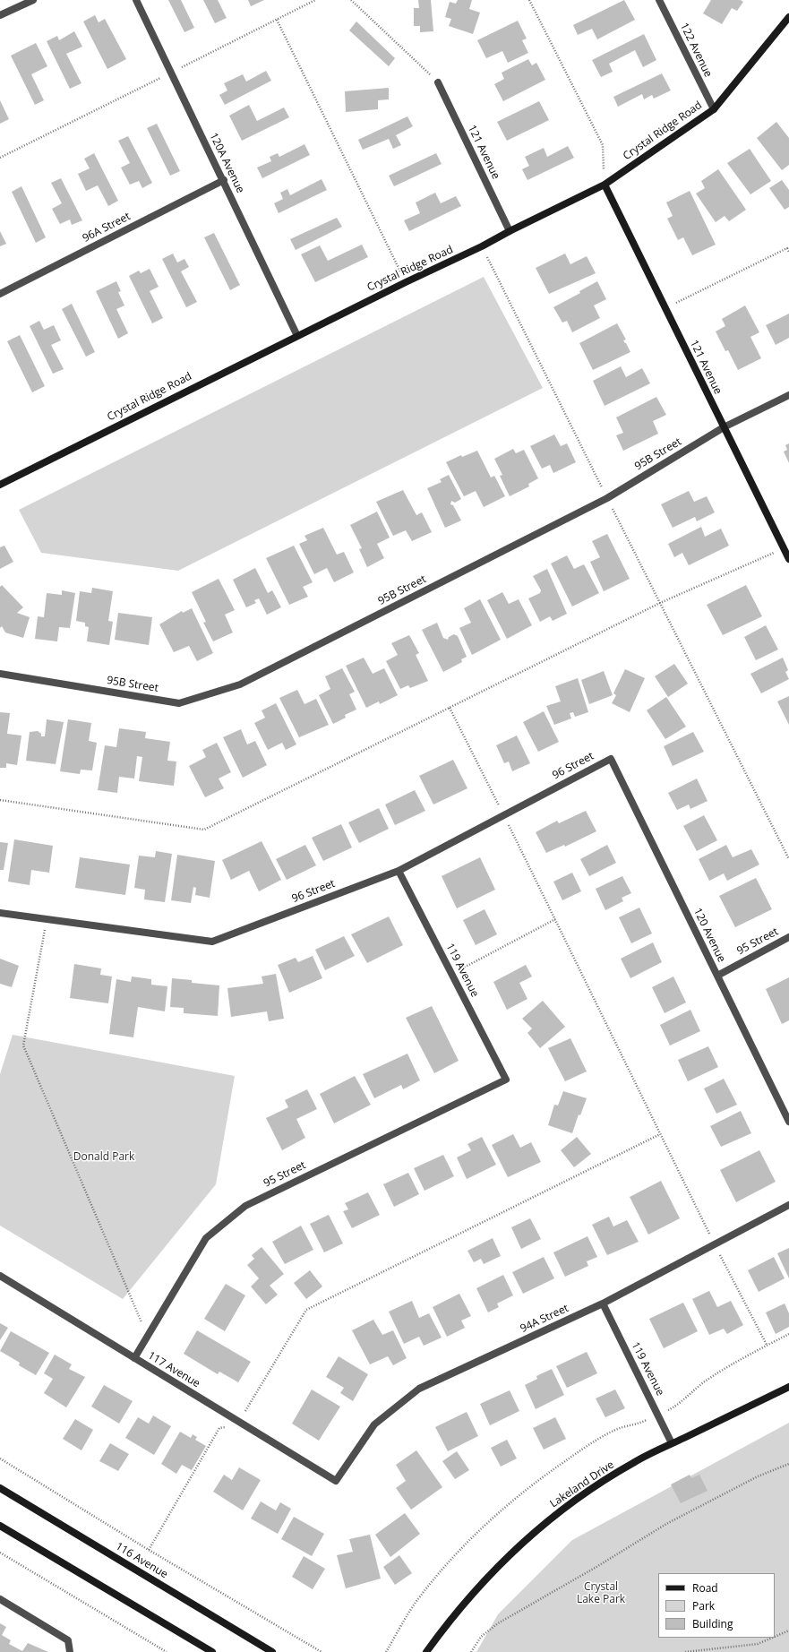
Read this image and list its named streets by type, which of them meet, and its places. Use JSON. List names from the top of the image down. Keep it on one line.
{"streets":{"street":["122 Avenue","Crystal Ridge Road","121 Avenue","120A Avenue","96A Street","95B Street","96 Street","120 Avenue","95 Street","119 Avenue","94A Street","117 Avenue","Lakeland Drive","116 Avenue"]},"crossings":[["122 Avenue","Crystal Ridge Road"],["Crystal Ridge Road","121 Avenue"],["Crystal Ridge Road","120A Avenue"],["121 Avenue","95B Street"],["120A Avenue","96A Street"],["96 Street","120 Avenue"],["96 Street","119 Avenue"],["120 Avenue","95 Street"],["95 Street","119 Avenue"],["95 Street","117 Avenue"],["119 Avenue","94A Street"],["119 Avenue","Lakeland Drive"],["94A Street","117 Avenue"]],"parks":["Donald Park","Crystal Lake Park"],"legend":["Road","Park","Building"]}
